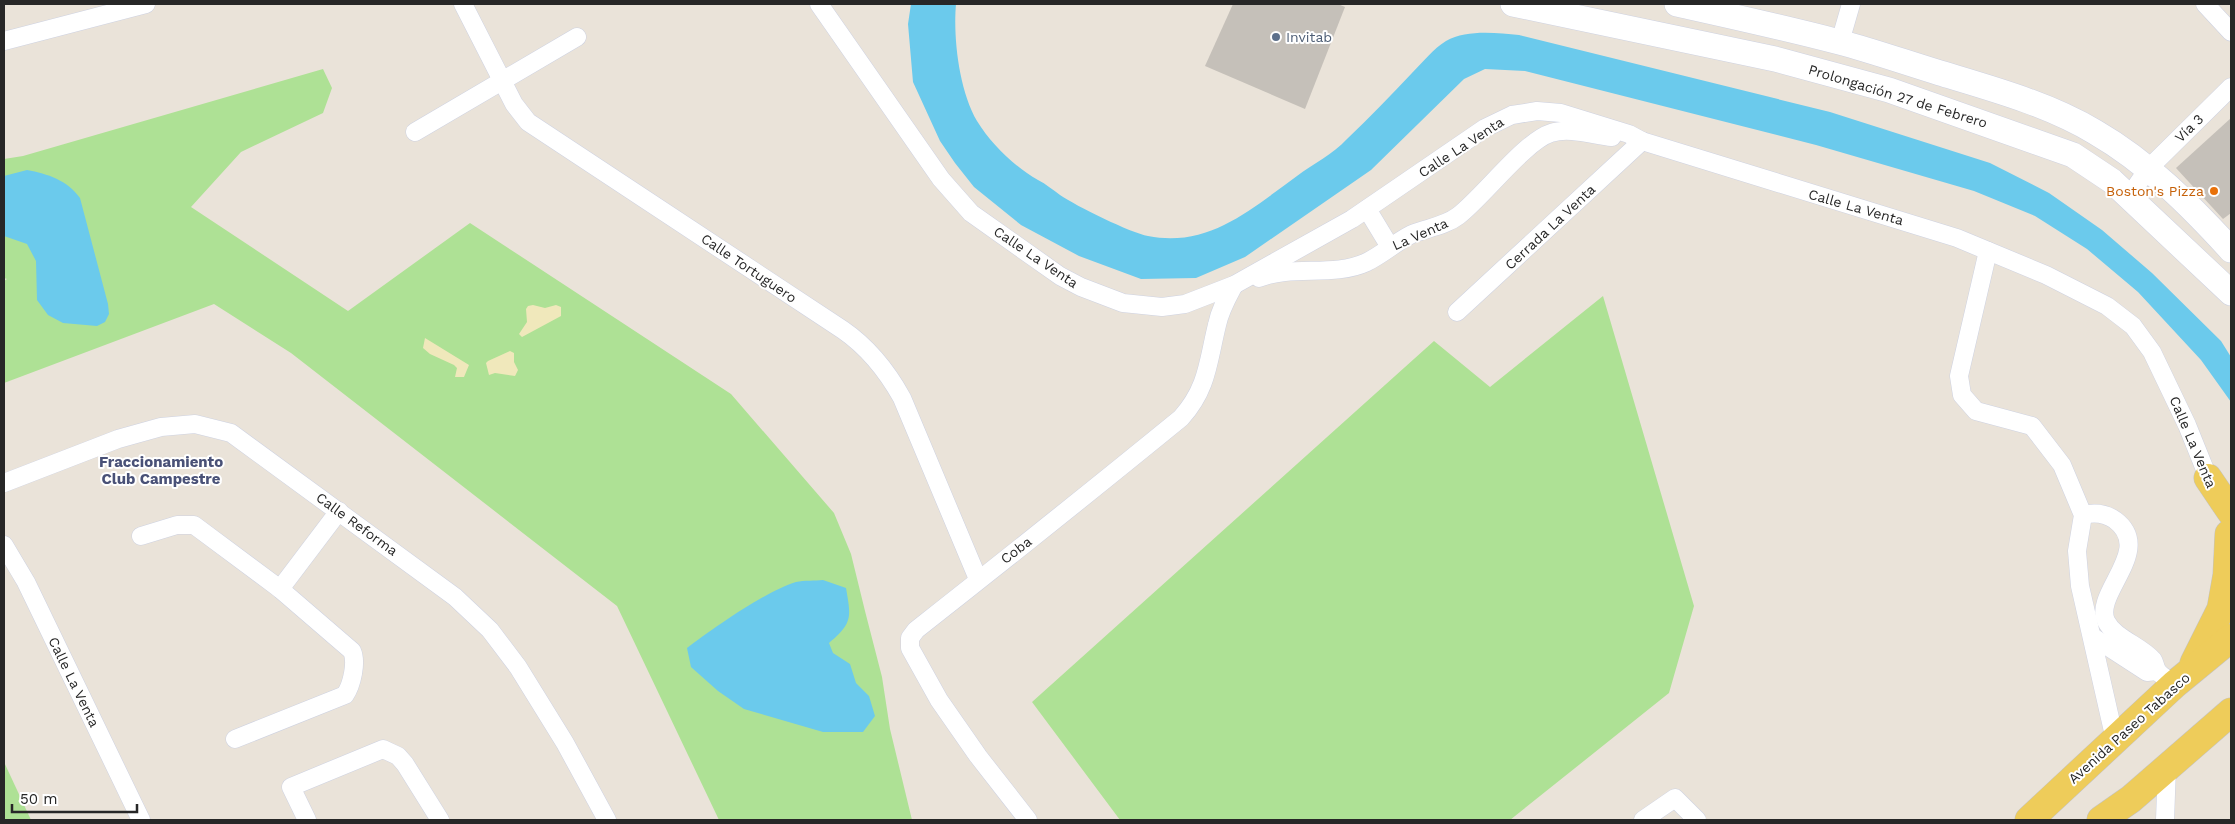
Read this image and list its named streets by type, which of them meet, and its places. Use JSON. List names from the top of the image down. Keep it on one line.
{"streets":{"main road":["Avenida Paseo Tabasco"],"street":["Prolongación 27 de Febrero","Vía 3","Calle La Venta","Cerrada La Venta","La Venta","Calle Tortuguero","Calle Reforma","Coba"]},"crossings":[["Prolongación 27 de Febrero","Vía 3"],["Calle La Venta","Cerrada La Venta"],["Calle La Venta","La Venta"],["Calle La Venta","Coba"],["Cerrada La Venta","La Venta"],["La Venta","Coba"],["Calle Tortuguero","Coba"]],"districts":["Fraccionamiento Club Campestre"],"places":["Invitab","Boston's Pizza"],"scale_bar":"50 m"}
